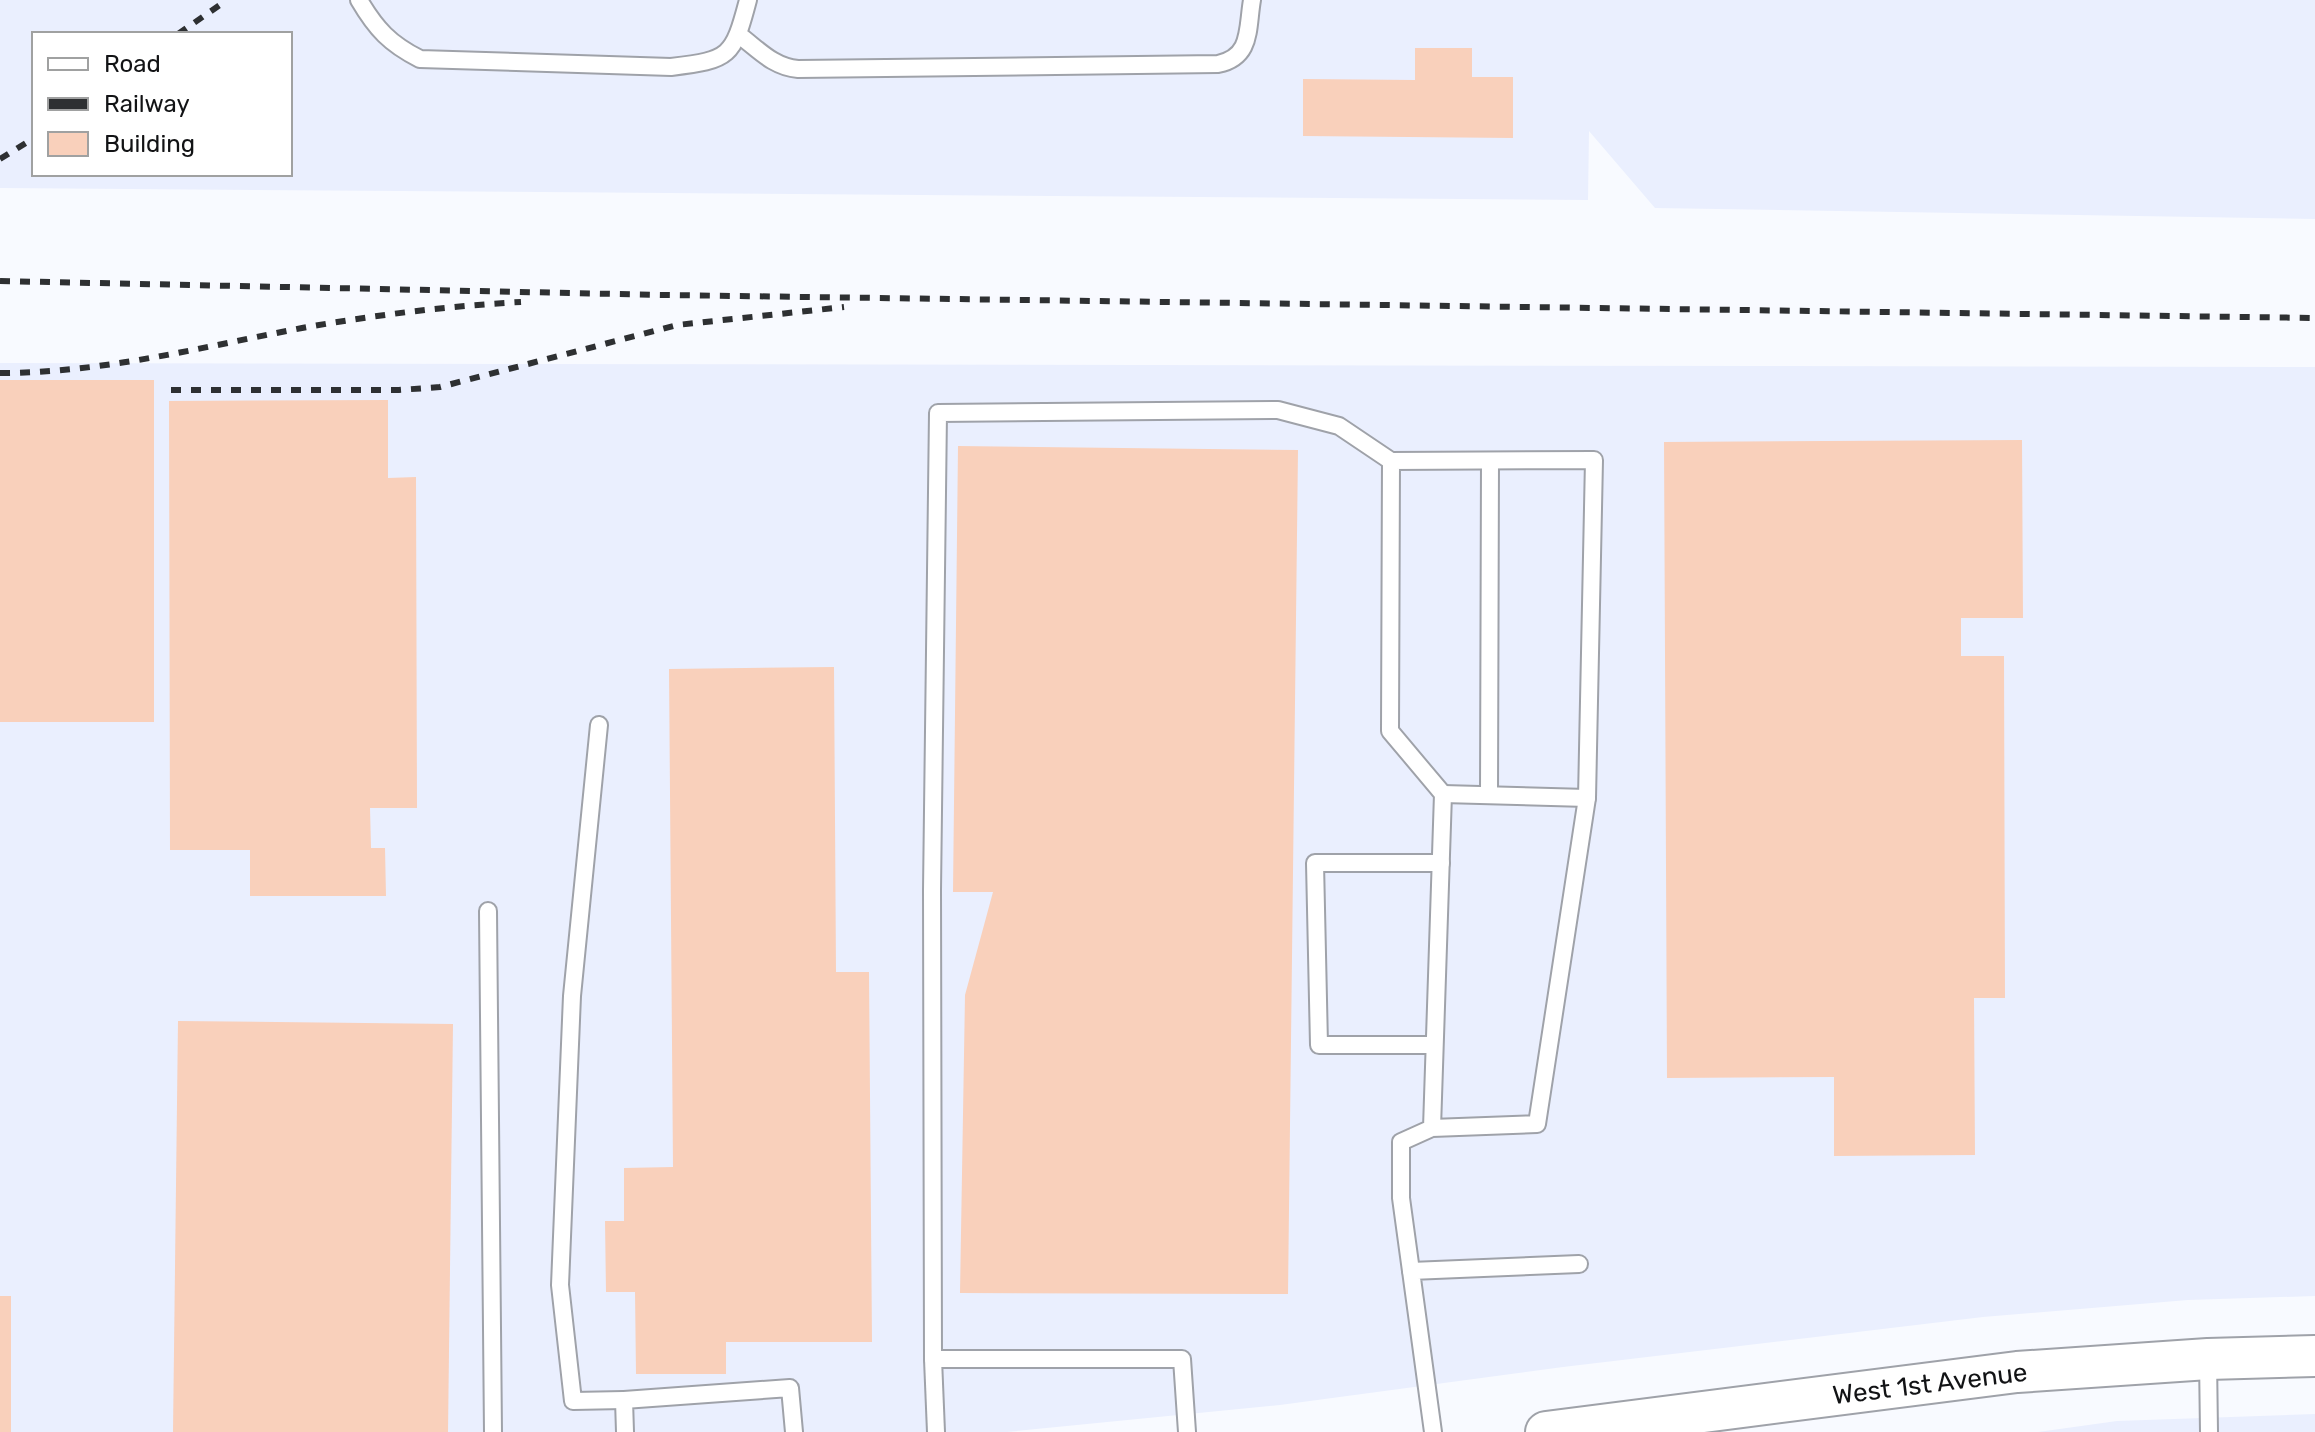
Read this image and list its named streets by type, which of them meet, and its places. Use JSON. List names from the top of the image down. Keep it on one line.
{"streets":{"street":["West 1st Avenue"]},"legend":["Road","Railway","Building"]}
